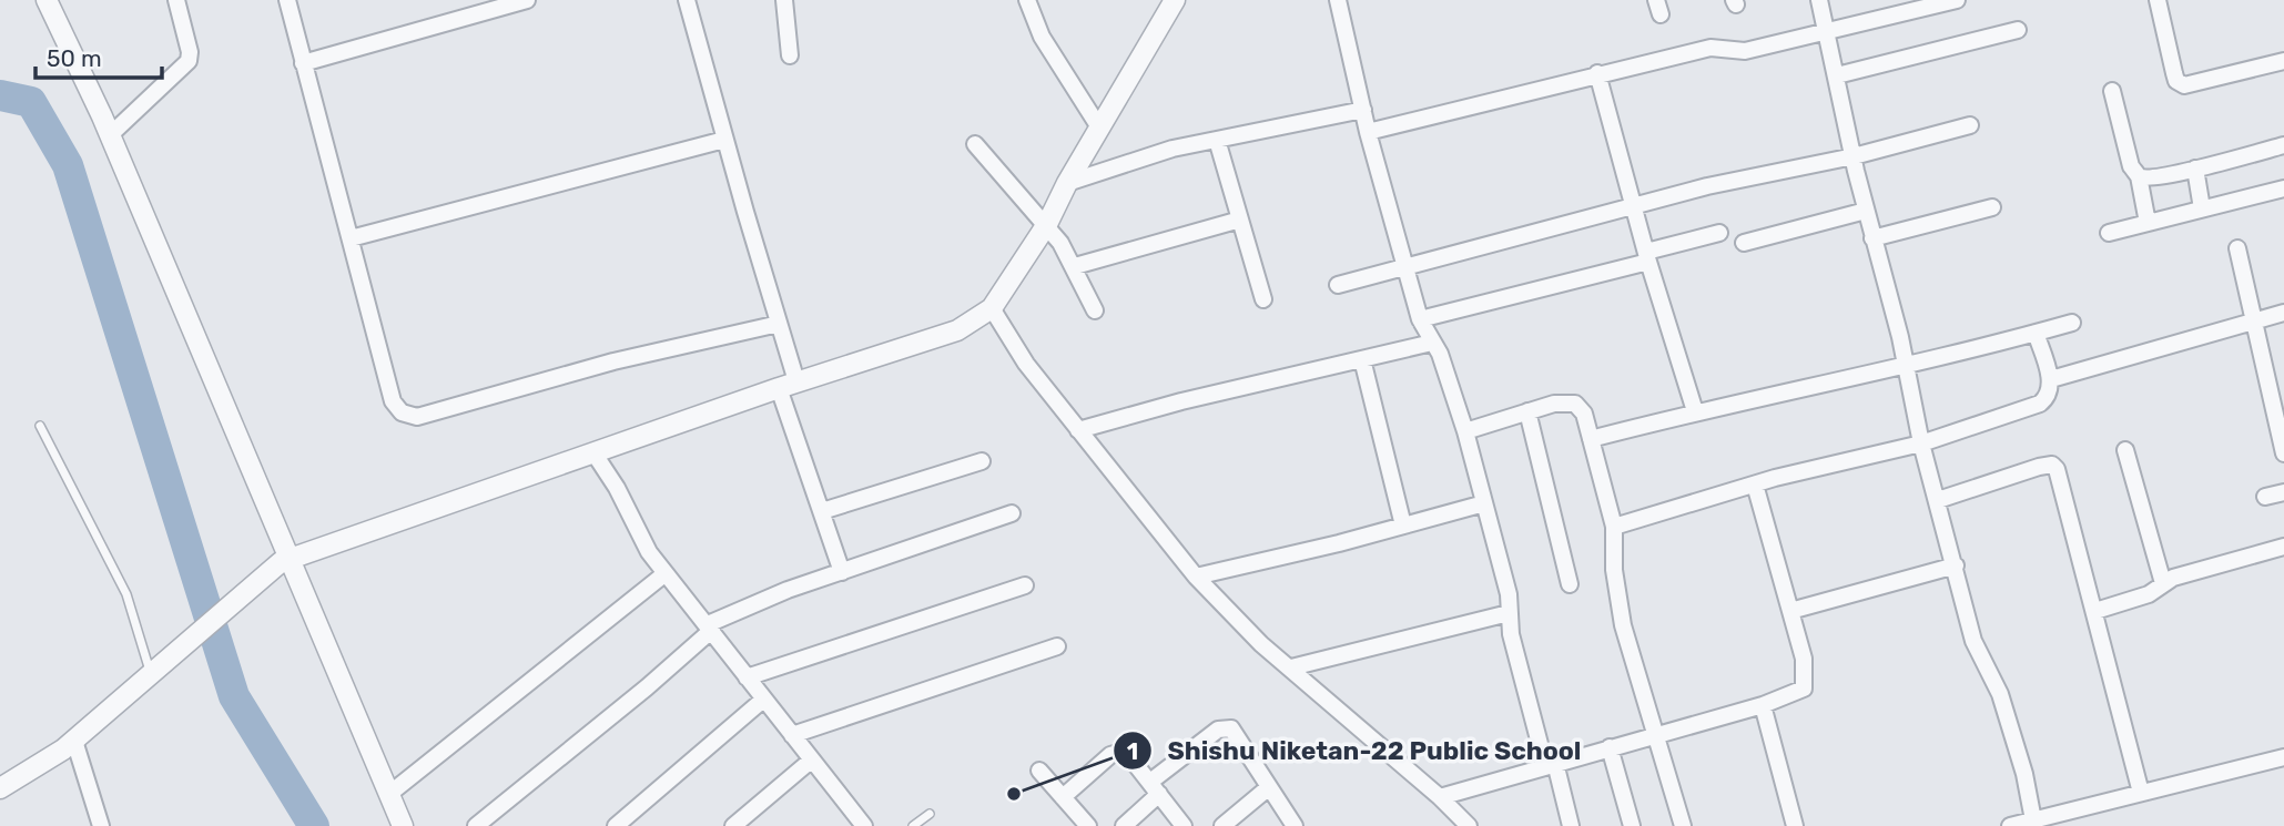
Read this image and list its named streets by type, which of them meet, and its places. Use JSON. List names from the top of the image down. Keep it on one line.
{"places":["Shishu Niketan-22 Public School"],"scale_bar":"50 m"}
